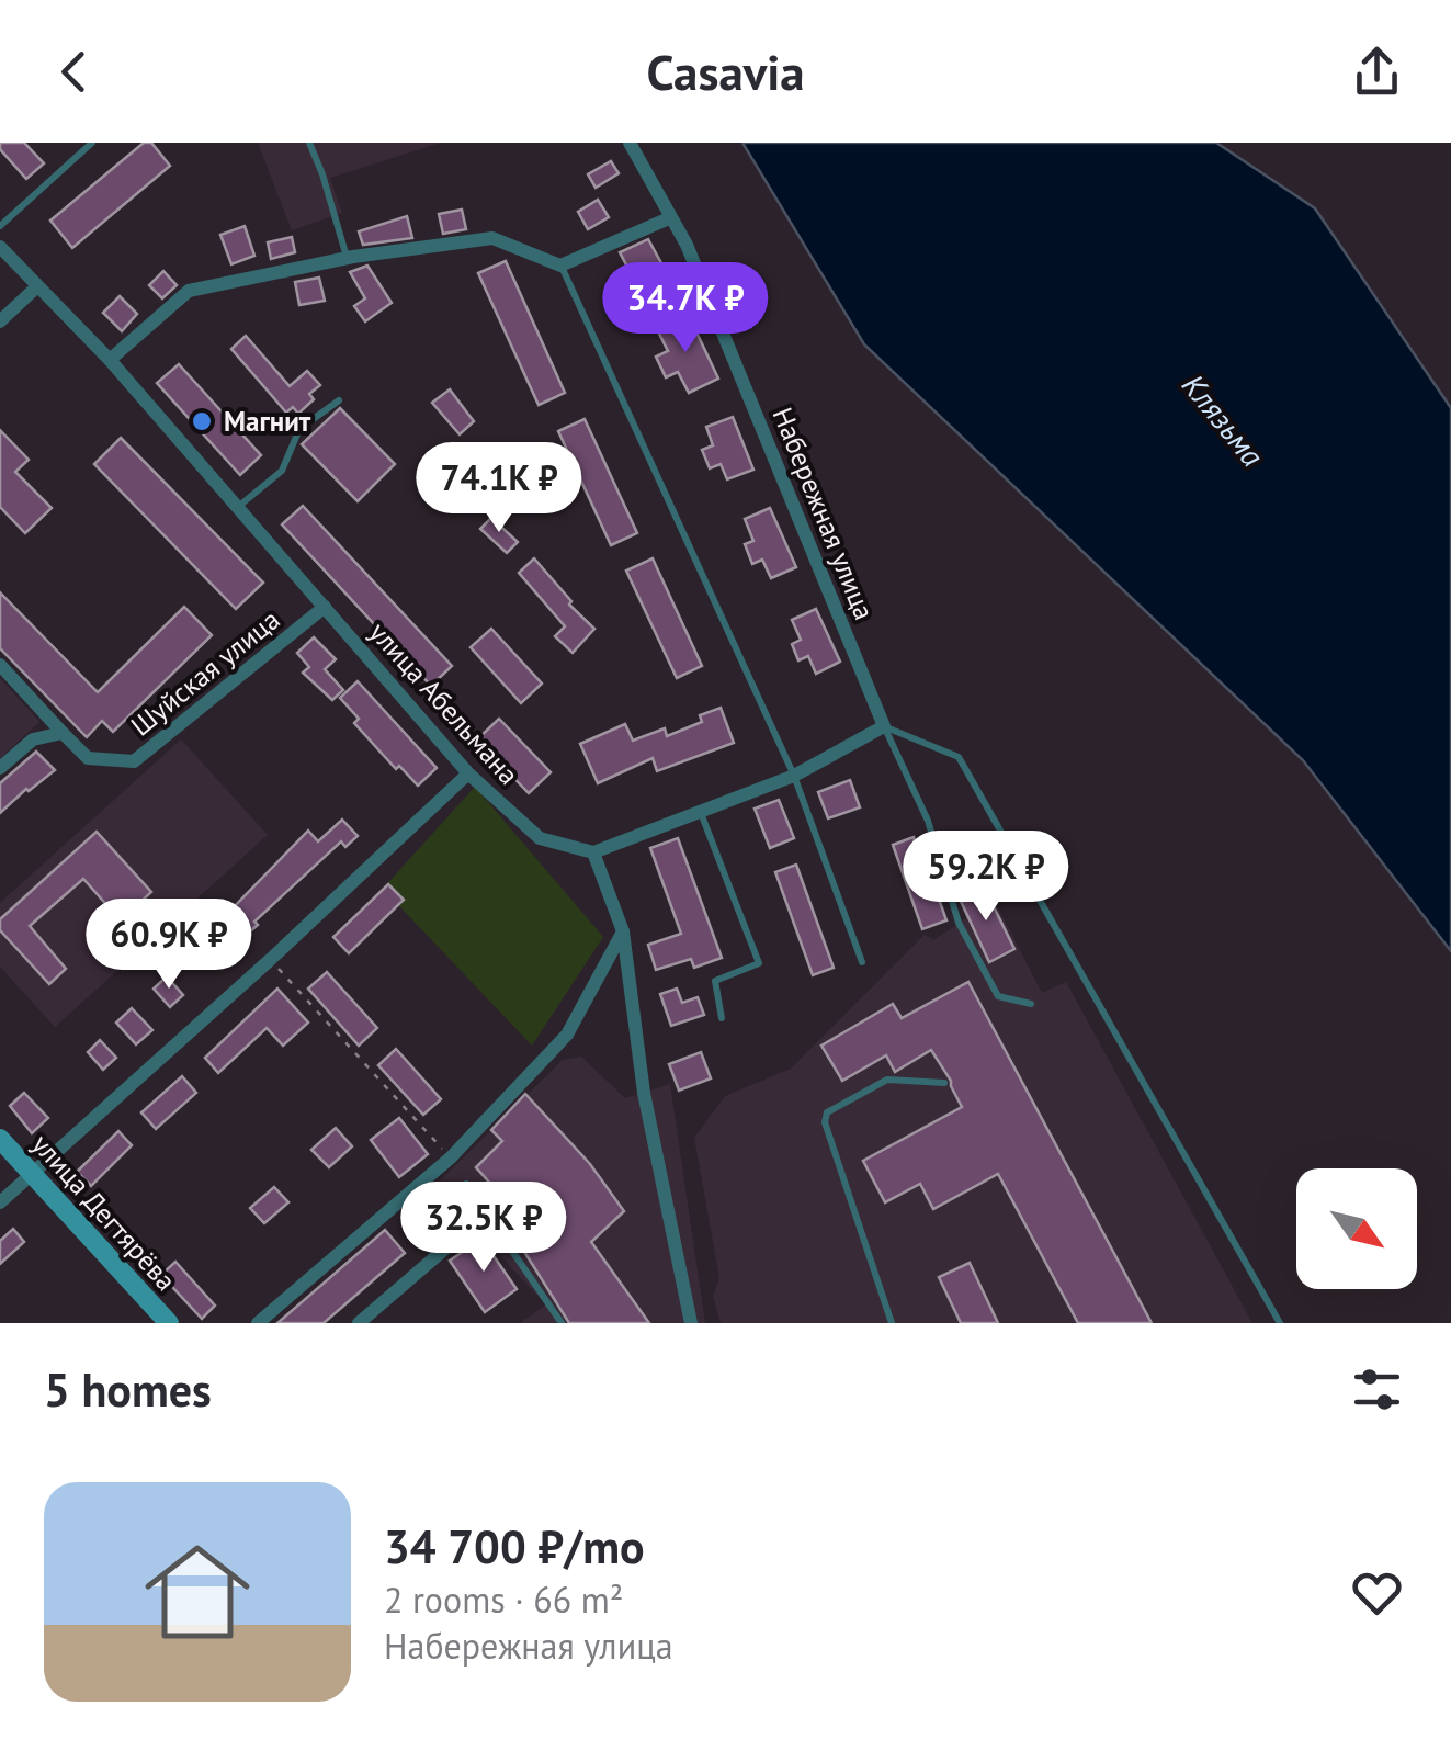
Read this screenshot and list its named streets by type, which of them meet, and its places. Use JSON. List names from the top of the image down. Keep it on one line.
{"streets":{"main road":["улица Дегтярёва"],"street":["Набережная улица","Шуйская улица","улица Абельмана"]},"crossings":[["Шуйская улица","улица Абельмана"]],"water":["Клязьма"],"places":["Магнит"],"north":"bottom right","page":{"header":"Casavia","price":["34.7K ₽","74.1K ₽","59.2K ₽","60.9K ₽","32.5K ₽"],"heading":"5 homes","list":[{"name":"34 700 ₽/mo","note":"2 rooms · 66 m² · Набережная улица"}]}}
